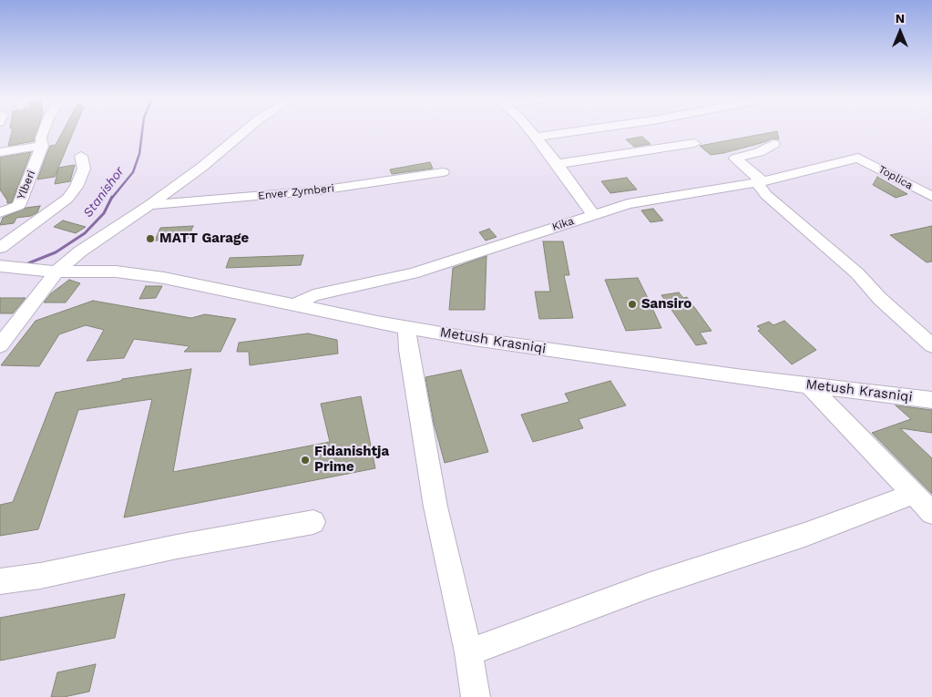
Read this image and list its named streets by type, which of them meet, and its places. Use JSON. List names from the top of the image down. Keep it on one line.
{"streets":{"street":["Toplica","Ylberi","Enver Zymberi","Kika","Metush Krasniqi"]},"crossings":[["Toplica","Kika"],["Enver Zymberi","Metush Krasniqi"],["Kika","Metush Krasniqi"]],"water":["Stanishor"],"places":["MATT Garage","Sansiro","Fidanishtja Prime"],"north":"top"}
